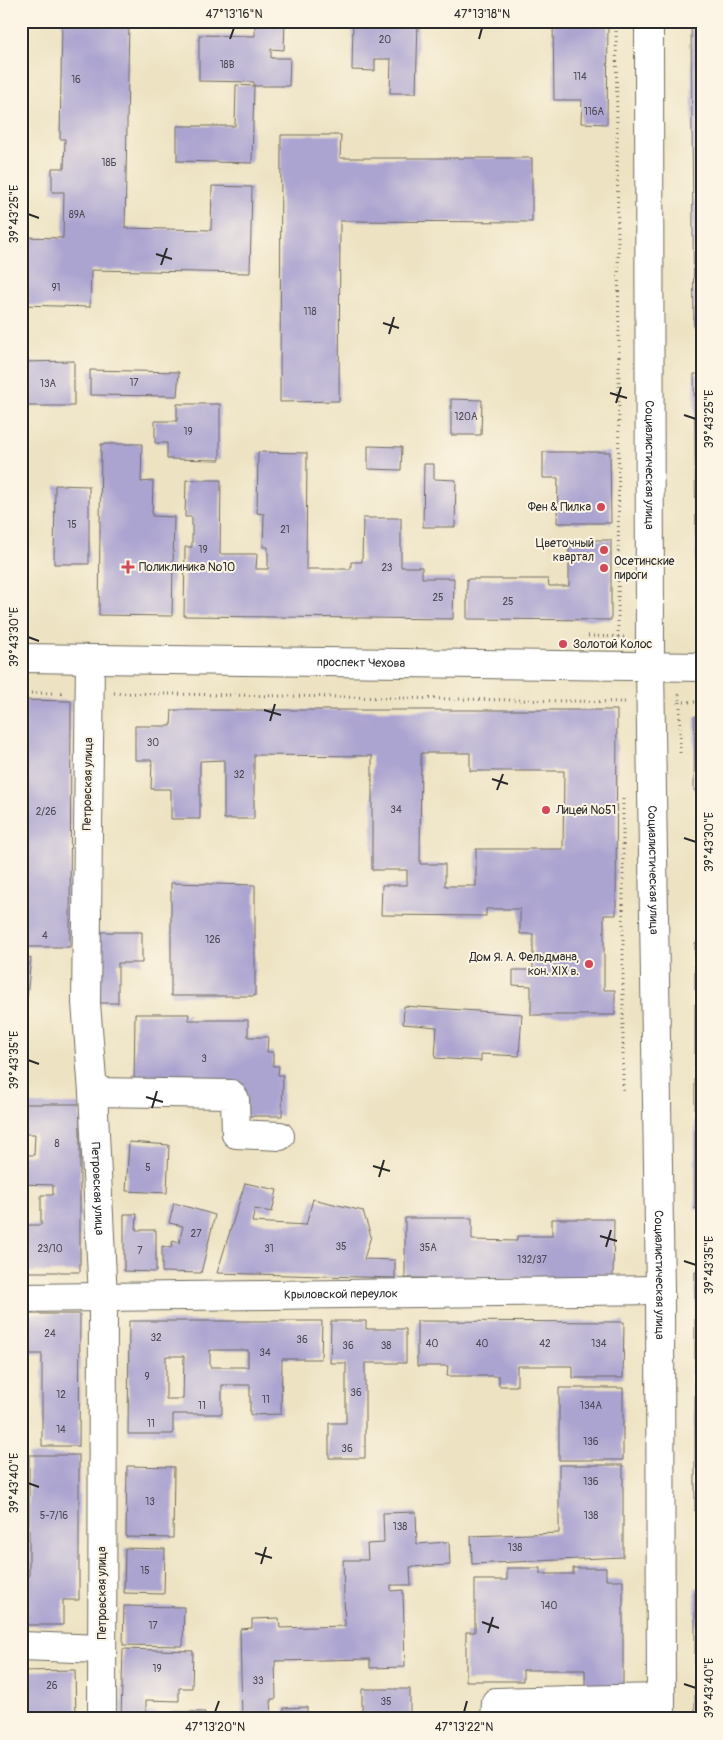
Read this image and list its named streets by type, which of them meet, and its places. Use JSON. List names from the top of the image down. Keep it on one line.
{"streets":{"street":["Социалистическая улица","проспект Чехова","Петровская улица","Крыловской переулок"]},"crossings":[["Социалистическая улица","проспект Чехова"],["Социалистическая улица","Крыловской переулок"],["проспект Чехова","Петровская улица"],["Петровская улица","Крыловской переулок"]],"places":{"other":["Фен & Пилка","Цветочный квартал","Осетинские пироги","Золотой Колос","Лицей №51","Дом Я. А. Фельдмана, кон. ХIХ в."],"health":["Поликлиника №10"]},"house_numbers":["20","18В","114","16","116А","18Б","89А","91","118","17","13А","120А","19","15","21","19","23","25","25","30","32","34","2/26","4","126","3","8","5","27","35","35А","23/10","31","7","132/37","24","32","36","40","40","42","134","36","38","34","9","36","12","11","11","134А","11","14","136","36","136","13","5-7/16","138","138","138","15","140","17","19","33","26","35"],"coordinates":["47°13'16\"N","47°13'18\"N","39°43'25\"E","39°43'30\"E","39°43'35\"E","39°43'40\"E","47°13'20\"N","47°13'22\"N"]}
